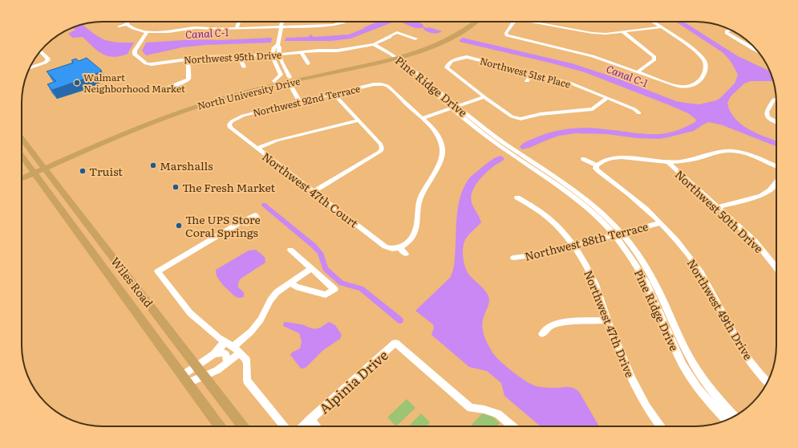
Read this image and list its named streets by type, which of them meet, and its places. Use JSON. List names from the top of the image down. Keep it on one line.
{"streets":{"main road":["North University Drive","Wiles Road"],"street":["Northwest 95th Drive","Northwest 51st Place","Pine Ridge Drive","Northwest 92nd Terrace","Northwest 47th Court","Northwest 50th Drive","Northwest 88th Terrace","Northwest 49th Drive","Northwest 47th Drive","Alpinia Drive"]},"crossings":[["Pine Ridge Drive","North University Drive"],["Pine Ridge Drive","Northwest 88th Terrace"],["North University Drive","Wiles Road"],["Northwest 92nd Terrace","Northwest 47th Court"],["Northwest 88th Terrace","Northwest 49th Drive"],["Northwest 88th Terrace","Northwest 47th Drive"]],"water":["Canal C-1"],"places":["Walmart Neighborhood Market","Marshalls","Truist","The Fresh Market","The UPS Store Coral Springs"]}
